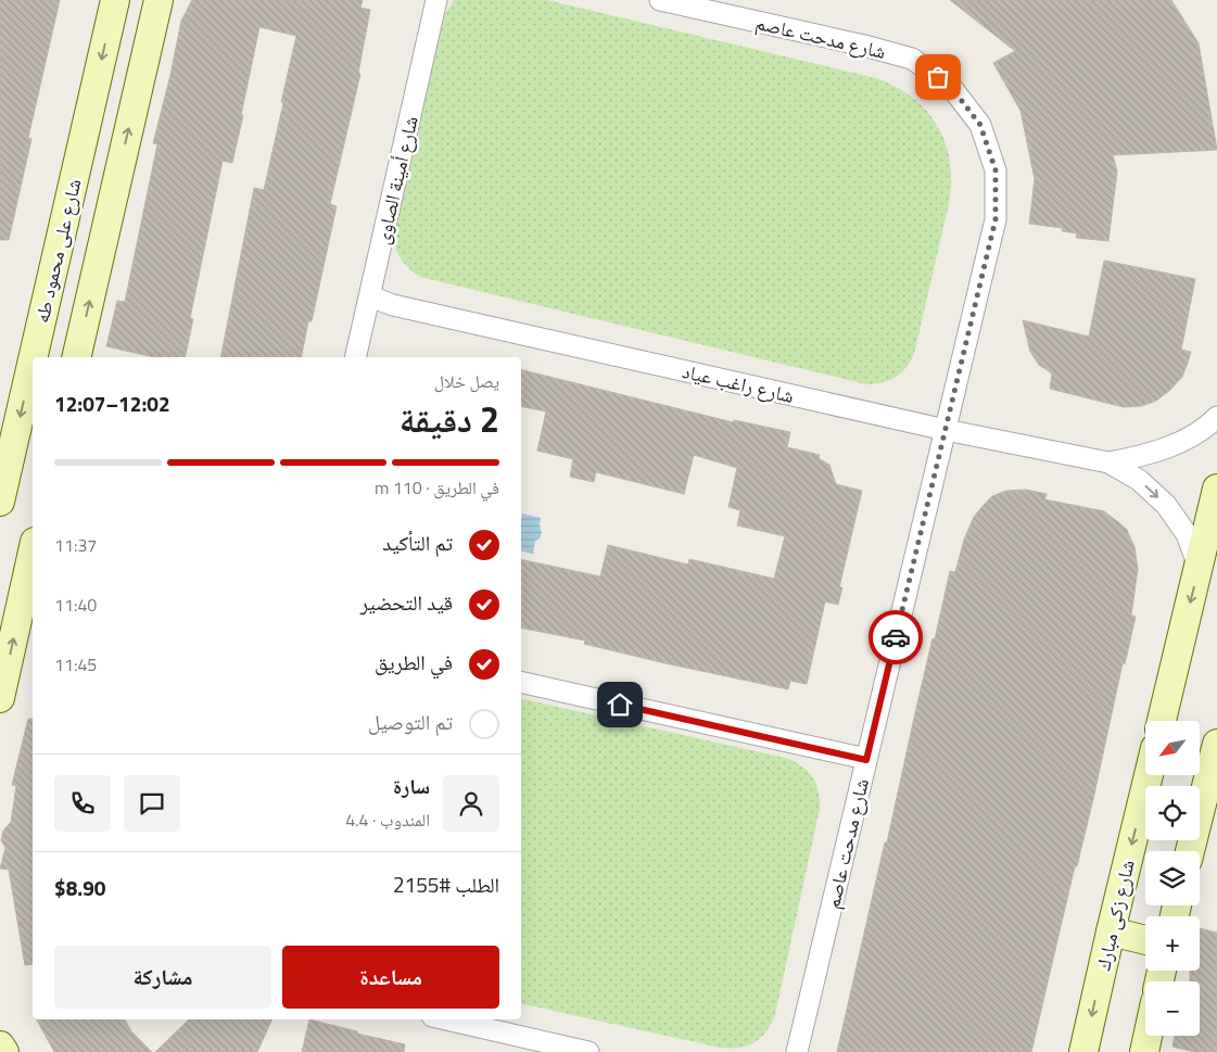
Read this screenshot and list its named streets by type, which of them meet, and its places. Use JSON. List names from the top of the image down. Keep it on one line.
{"streets":{"street":["شارع مدحت عاصم","شارع أمينة الصاوى","شارع على محمود طه","شارع راغب عياد","شارع زكى مبارك"]},"crossings":[["شارع مدحت عاصم","شارع راغب عياد"],["شارع أمينة الصاوى","شارع راغب عياد"]],"one_way":["شارع زكى مبارك"],"north":"bottom left","page":{"heading":["2 دقيقة","يصل خلال","12:02–12:07"],"panel":["سارة","المندوب · 4.4","الطلب #2155","$8.90"],"bar":"في الطريق · 110 m","list":[["تم التأكيد","11:37"],["قيد التحضير","11:40"],["في الطريق","11:45"],"تم التوصيل"],"map_buttons":["+","−"],"buttons":["مساعدة","مشاركة"]}}
